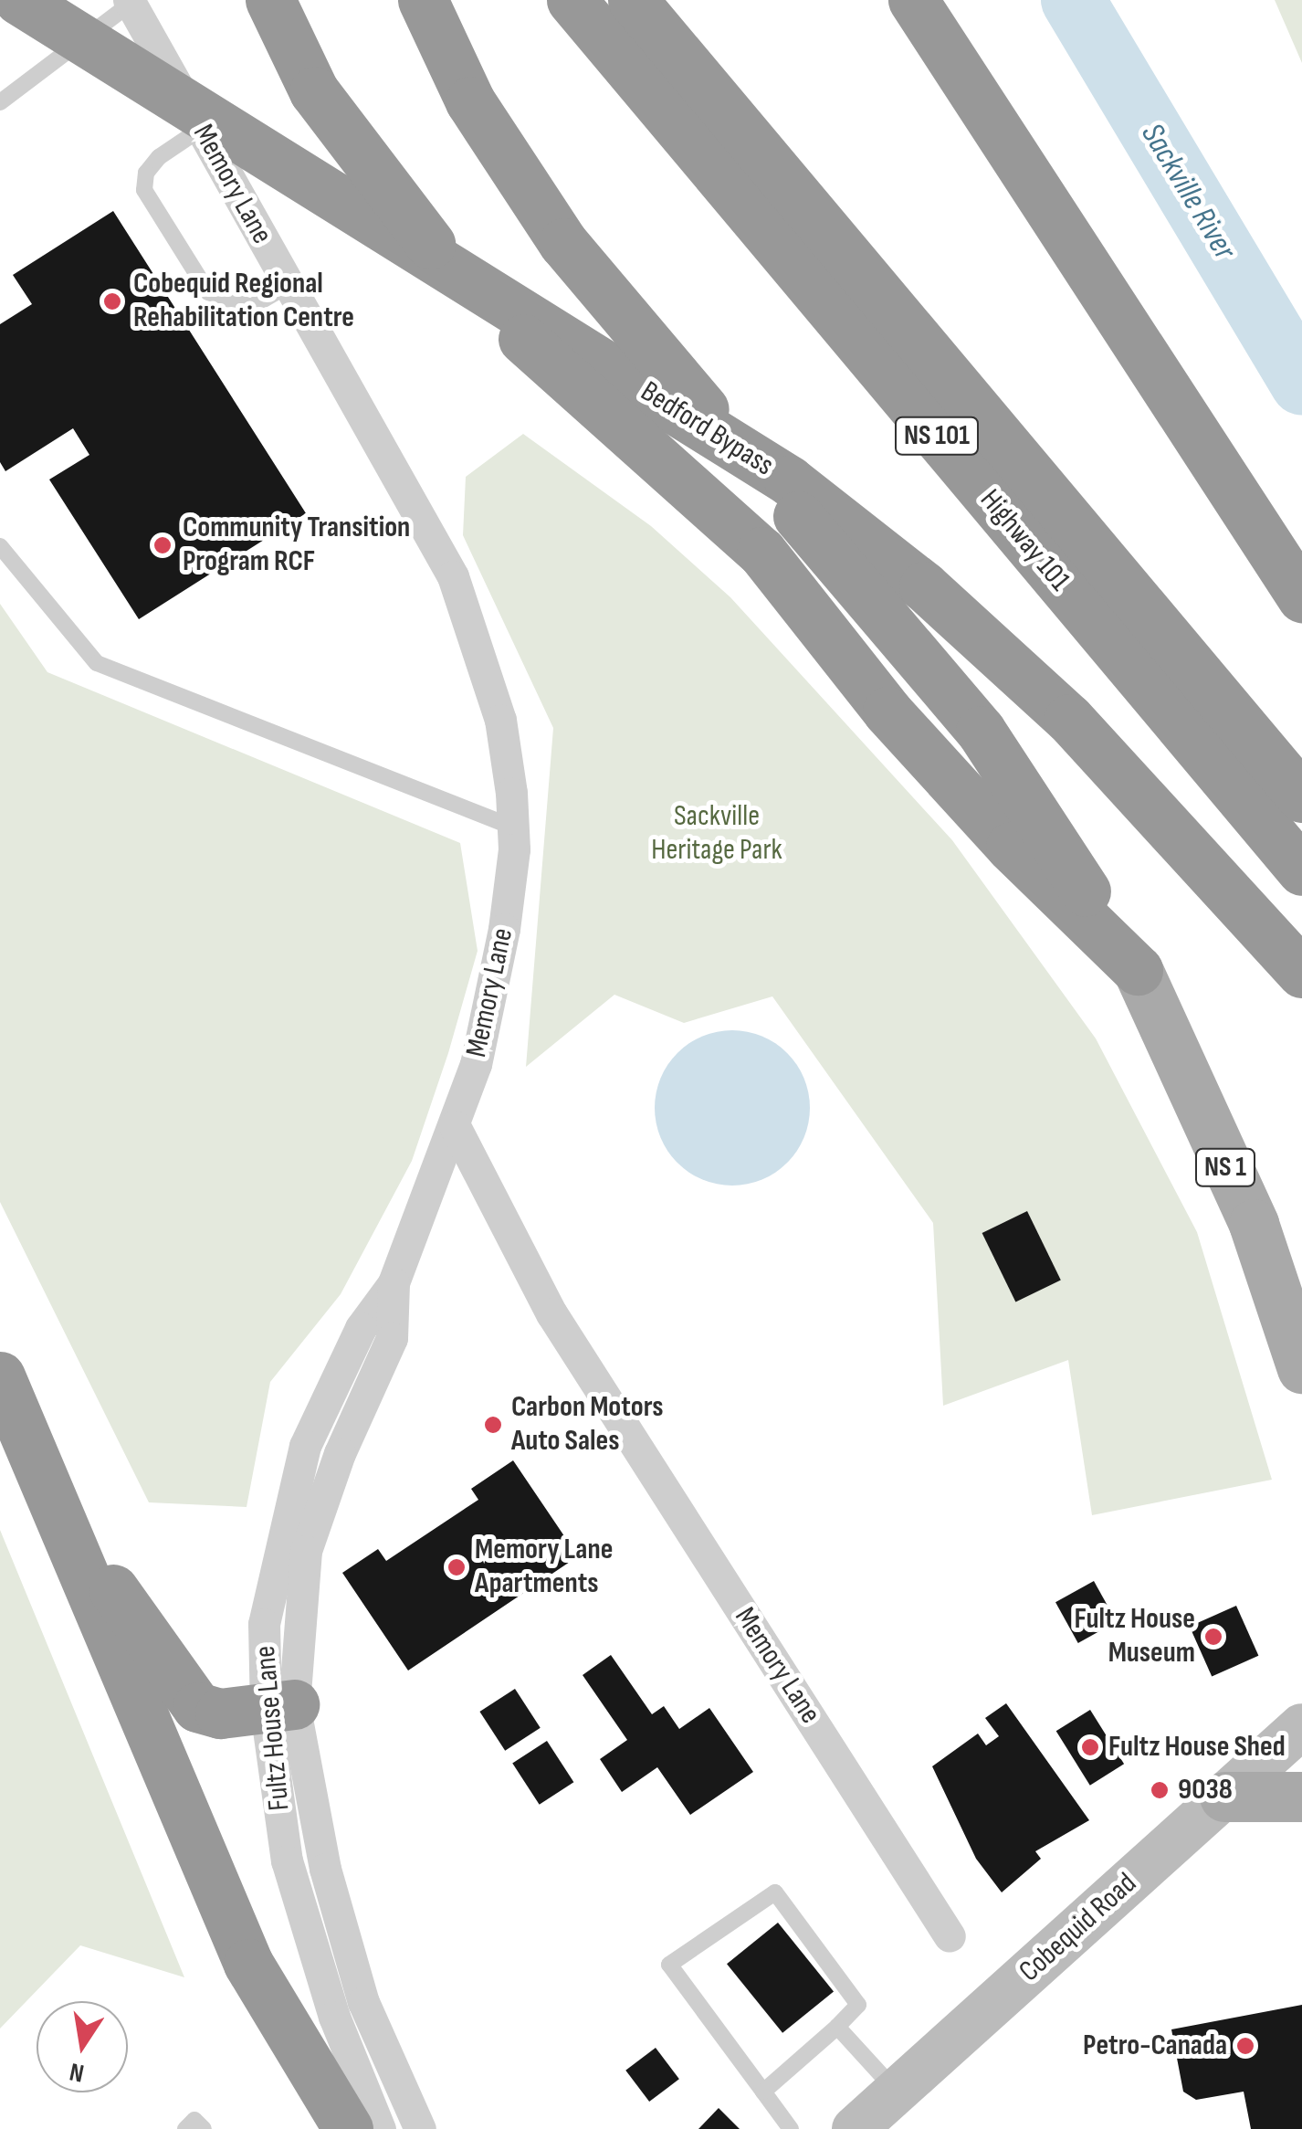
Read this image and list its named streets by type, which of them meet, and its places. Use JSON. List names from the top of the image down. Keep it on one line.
{"streets":{"highway":["Bedford Bypass","NS 101","Highway 101"],"main road":["NS 1","Cobequid Road"],"street":["Memory Lane","Fultz House Lane"]},"crossings":[["Memory Lane","Fultz House Lane"]],"water":["Sackville River"],"parks":["Sackville Heritage Park"],"places":["Cobequid Regional Rehabilitation Centre","Community Transition Program RCF","Carbon Motors Auto Sales","Memory Lane Apartments","Fultz House Museum","Fultz House Shed","9038","Petro-Canada"],"north":"bottom"}
